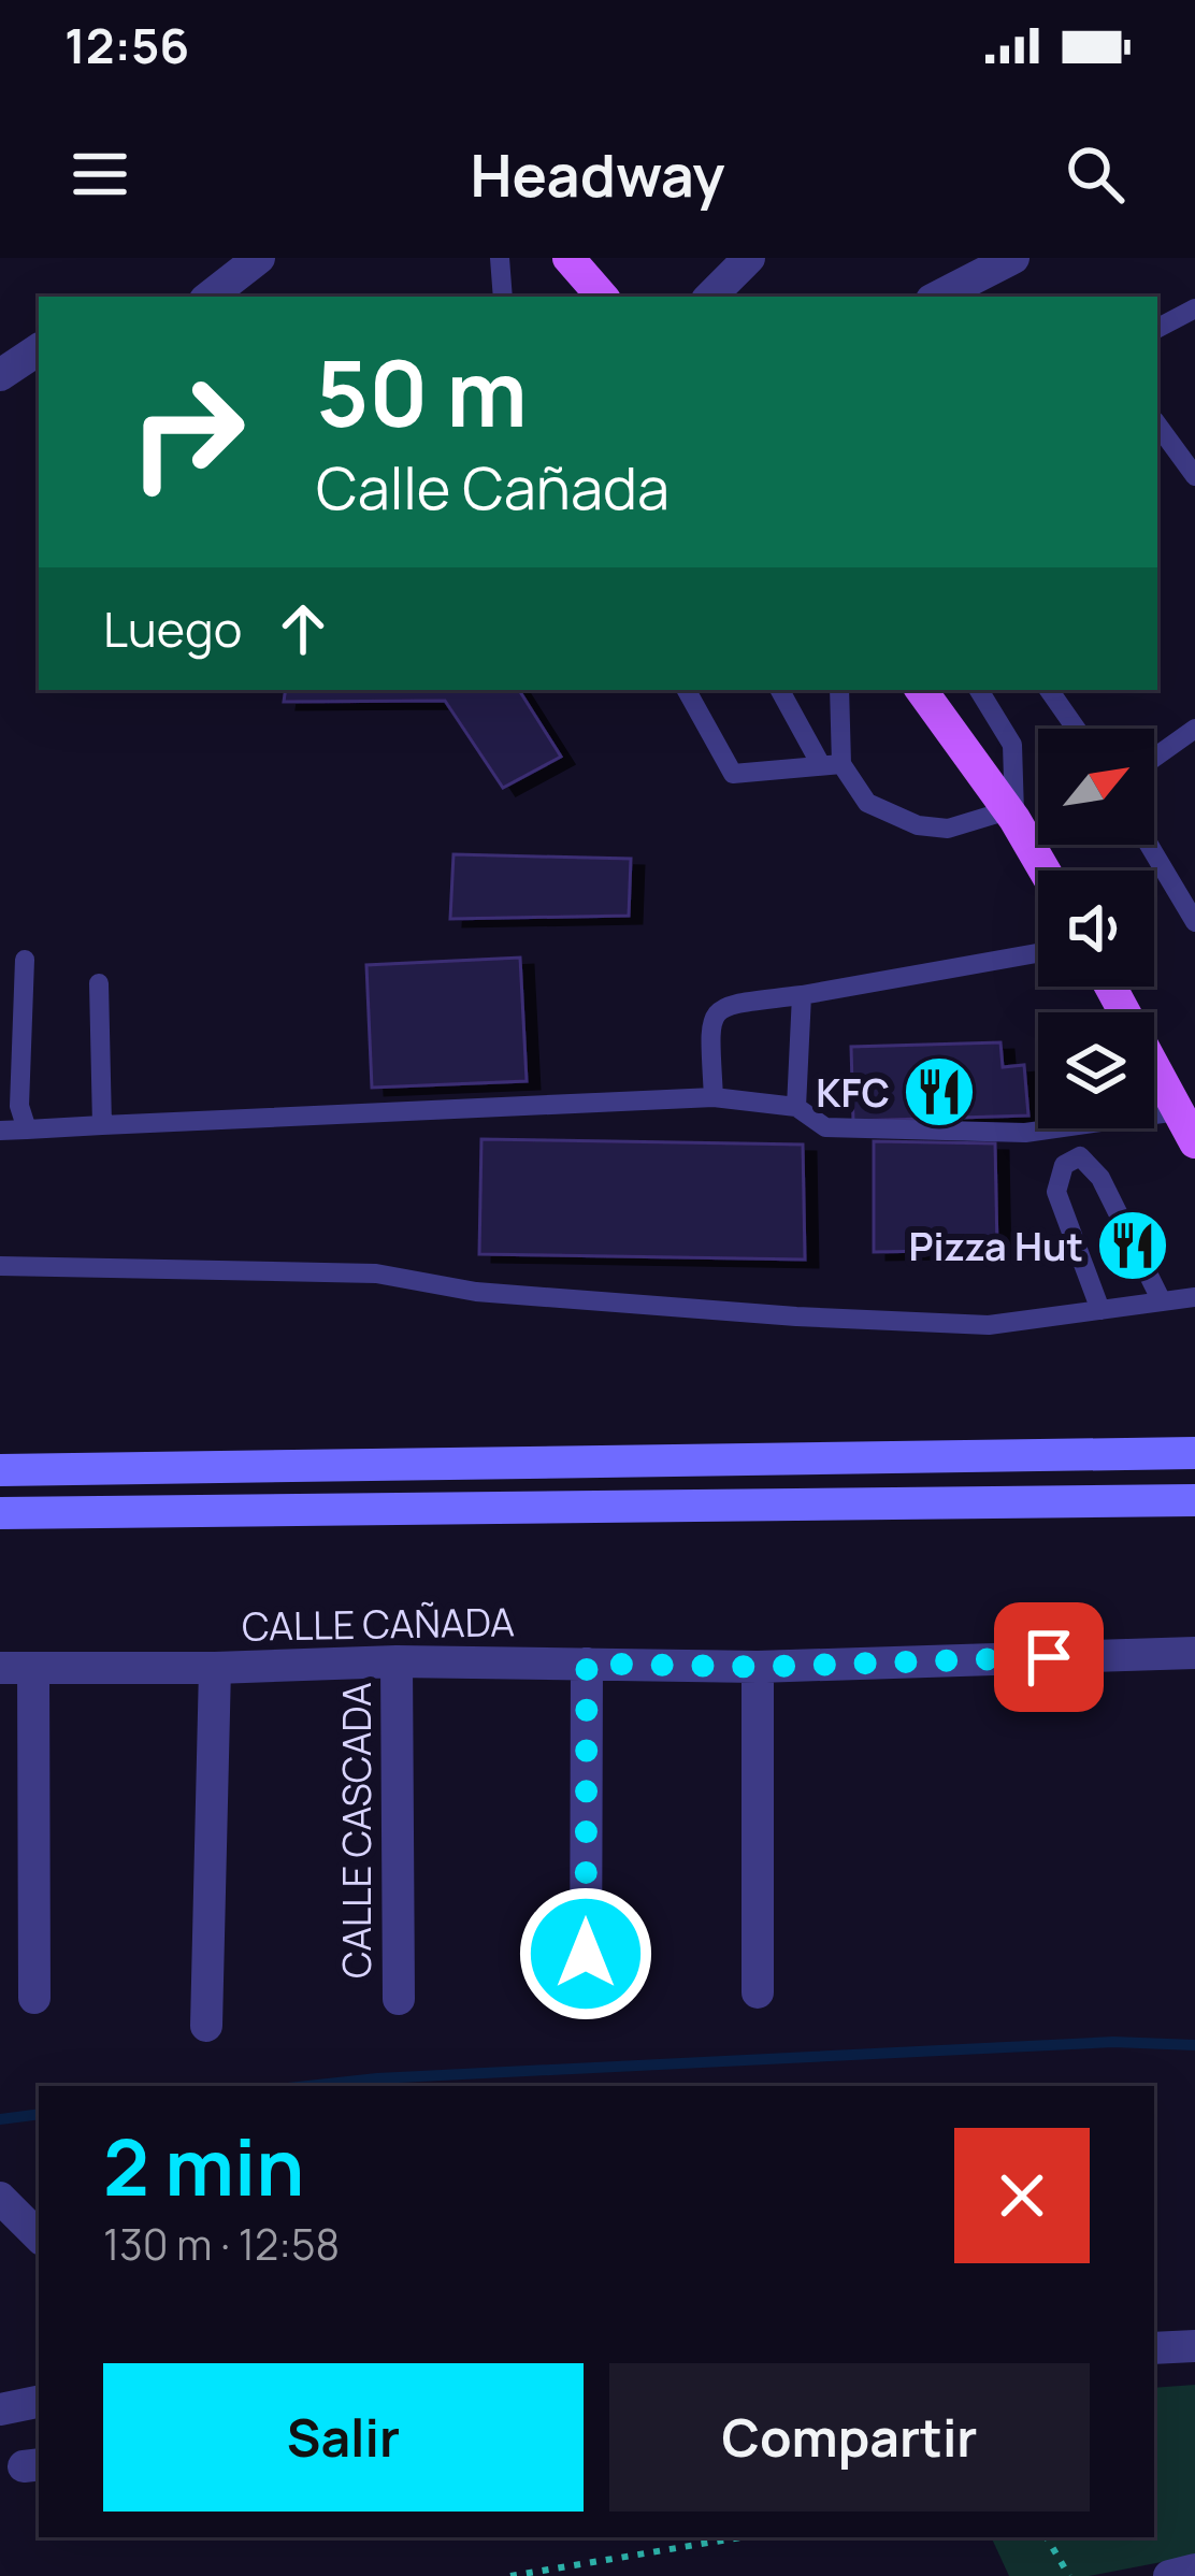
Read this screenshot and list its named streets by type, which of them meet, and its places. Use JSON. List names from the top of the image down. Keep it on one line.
{"streets":{"street":["CALLE CAÑADA","CALLE CASCADA"]},"crossings":[["CALLE CAÑADA","CALLE CASCADA"]],"places":{"restaurant":["KFC","Pizza Hut"]},"north":"top right","page":{"status":"12:56","header":"Headway","turn":["50 m","Calle Cañada"],"then":"Luego","heading":["2 min","130 m · 12:58"],"buttons":["Salir","Compartir"]}}
